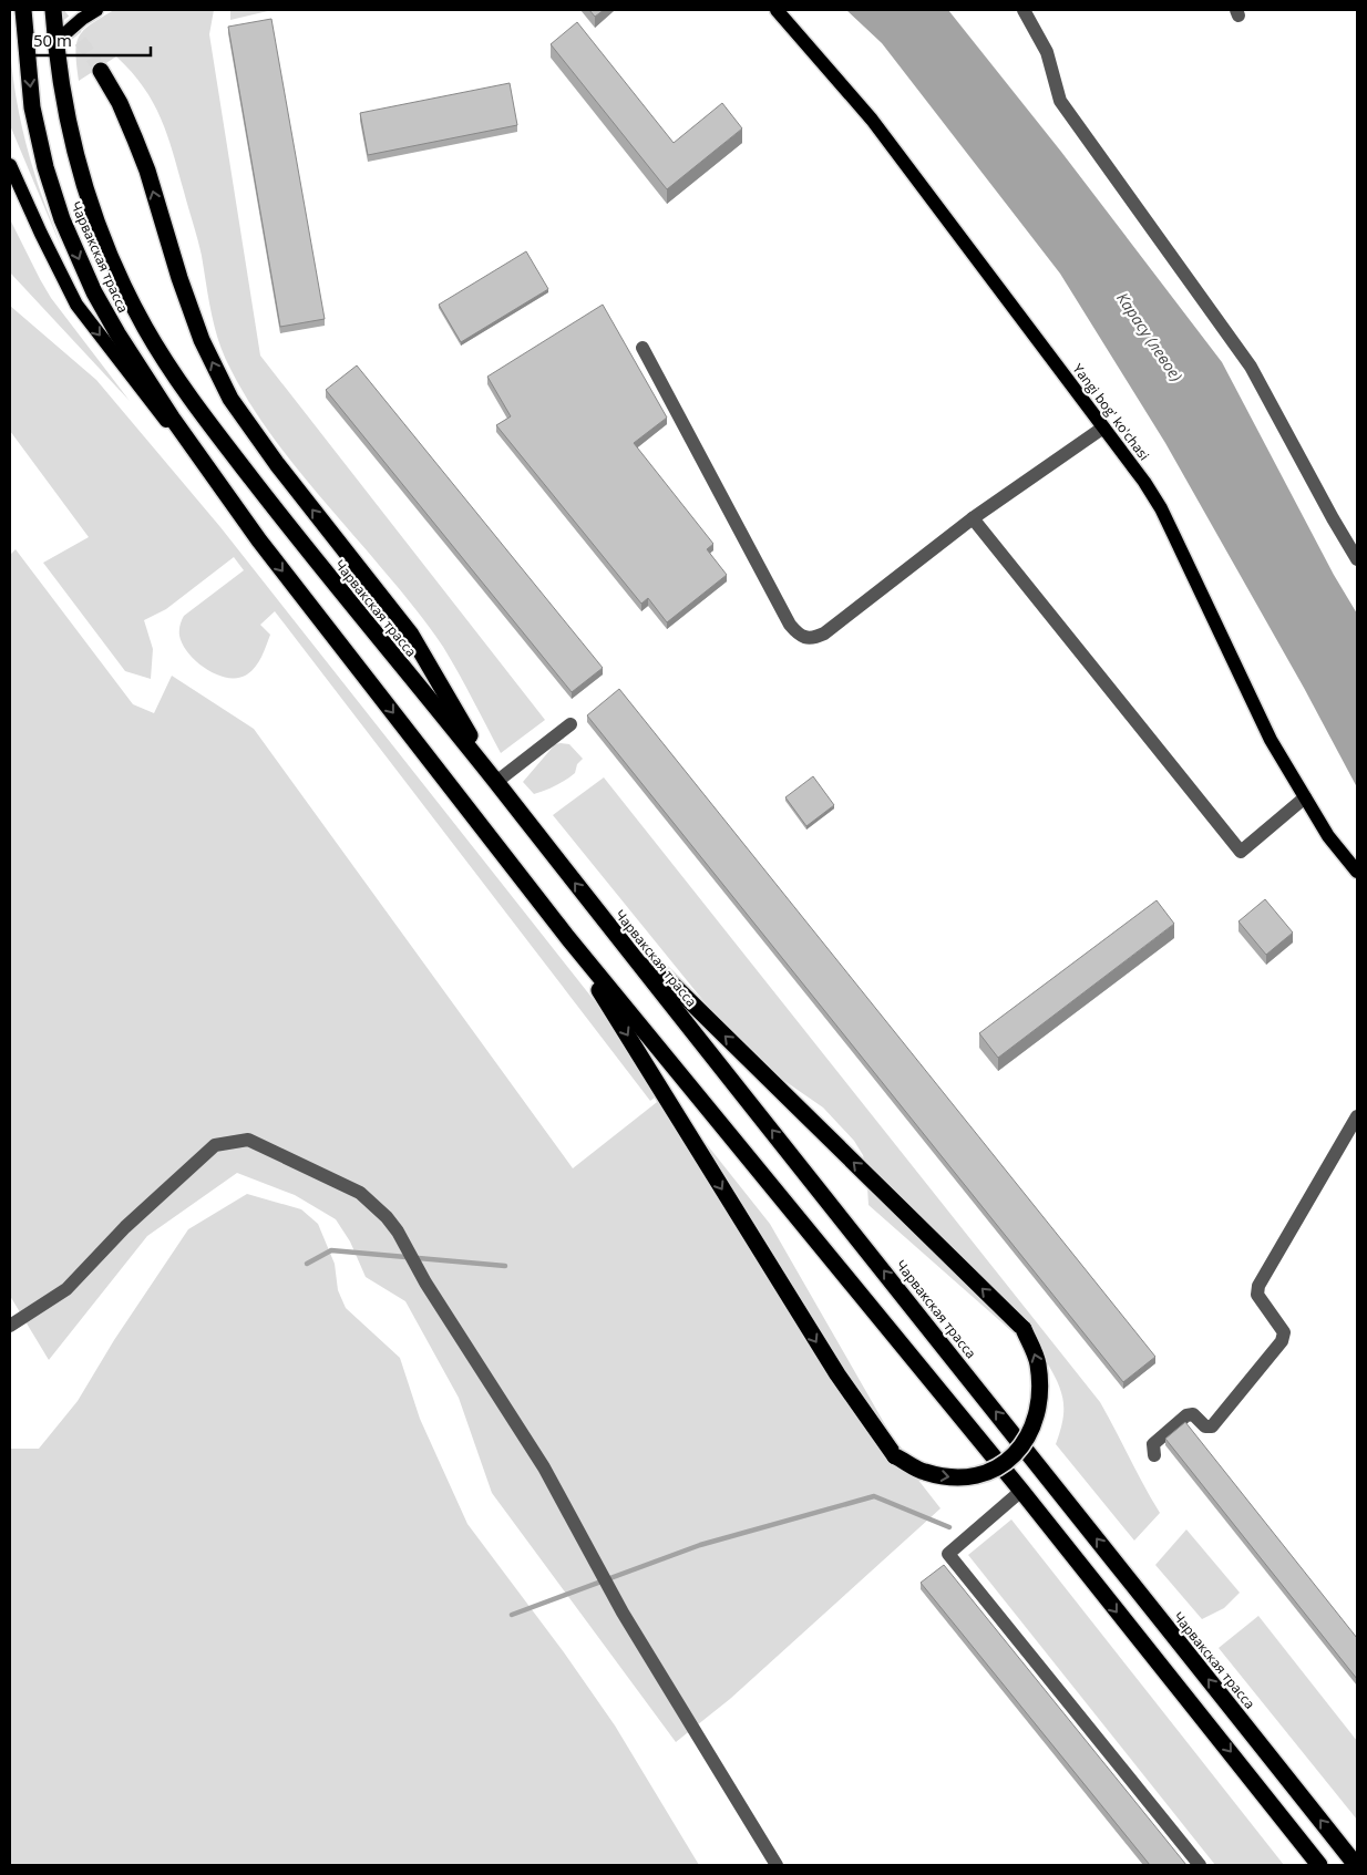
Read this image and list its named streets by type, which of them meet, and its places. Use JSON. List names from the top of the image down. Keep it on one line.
{"streets":{"highway":["Чарвакская трасса"],"main road":["Yangi bog' ko'chasi"]},"water":["Карасу (левое)"],"scale_bar":"50 m"}
